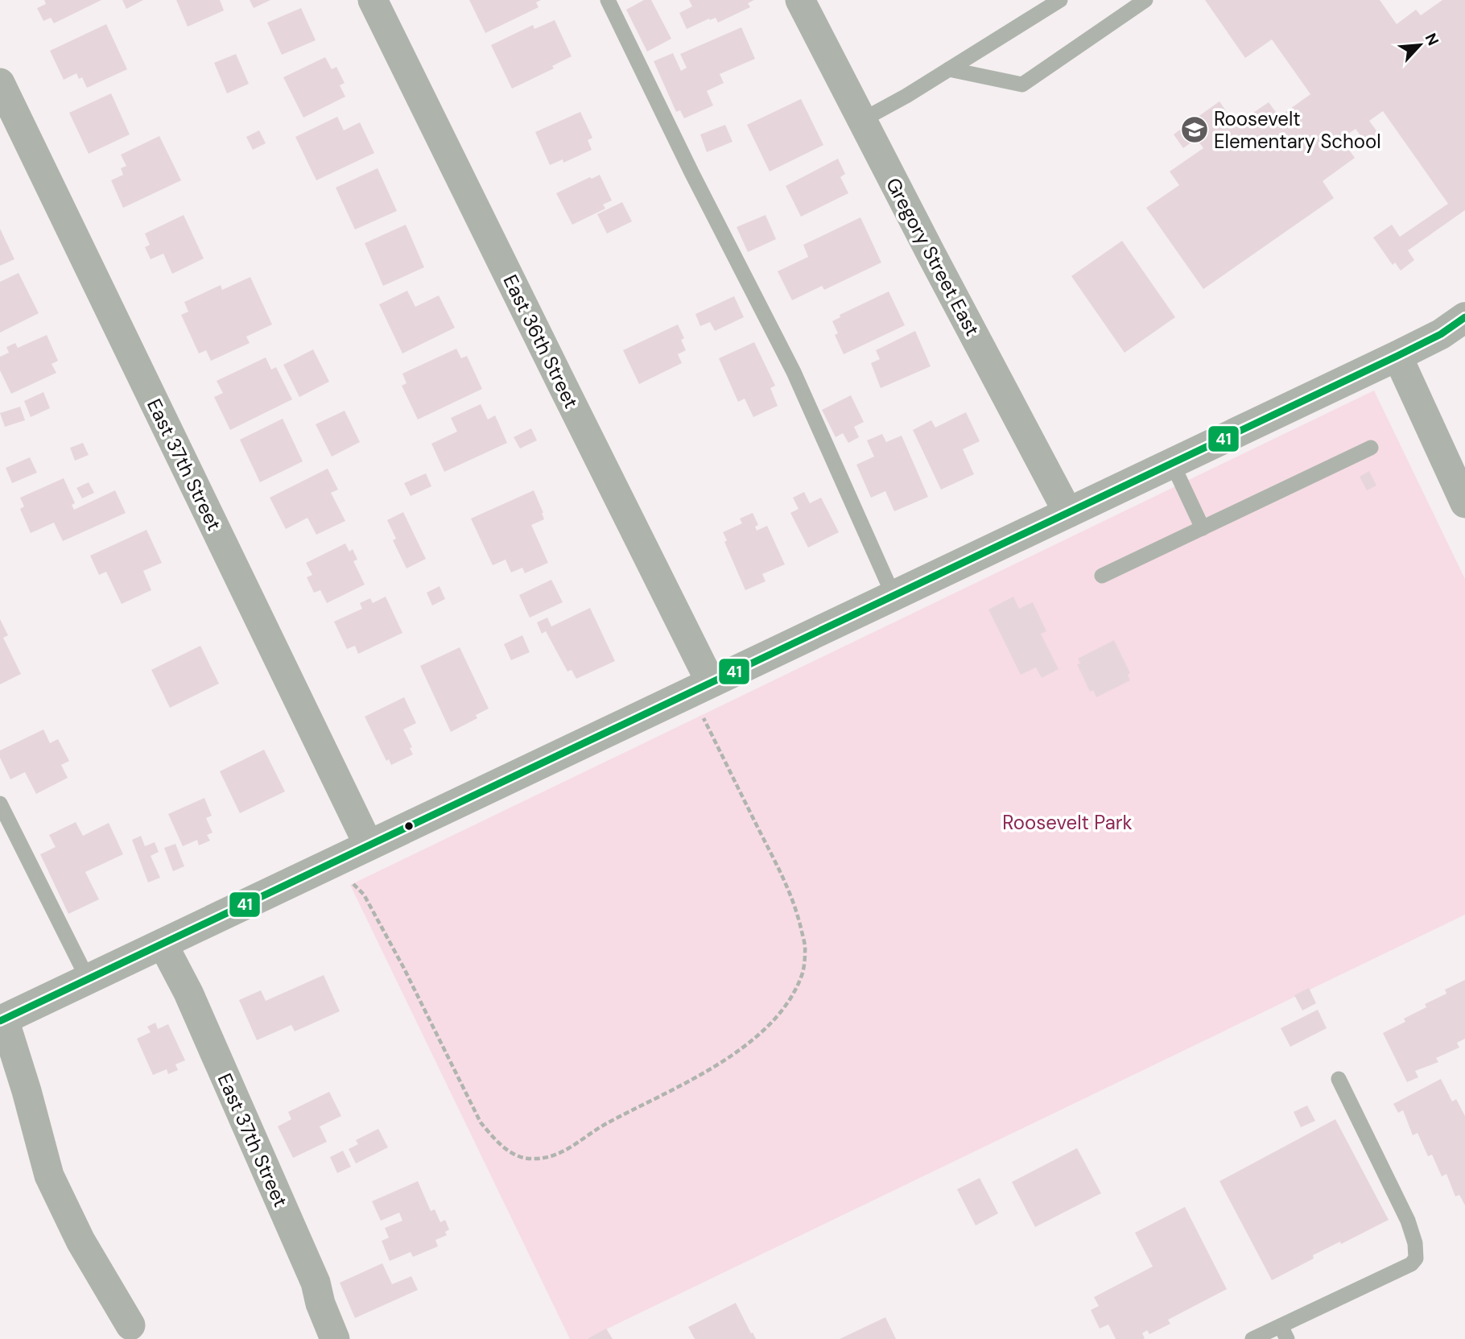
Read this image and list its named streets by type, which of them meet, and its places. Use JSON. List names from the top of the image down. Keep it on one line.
{"streets":{"street":["Gregory Street East","East 36th Street","East 37th Street"]},"parks":["Roosevelt Park"],"places":{"school or university":["Roosevelt Elementary School"]},"lines":["transit line 41"],"north":"top right"}
